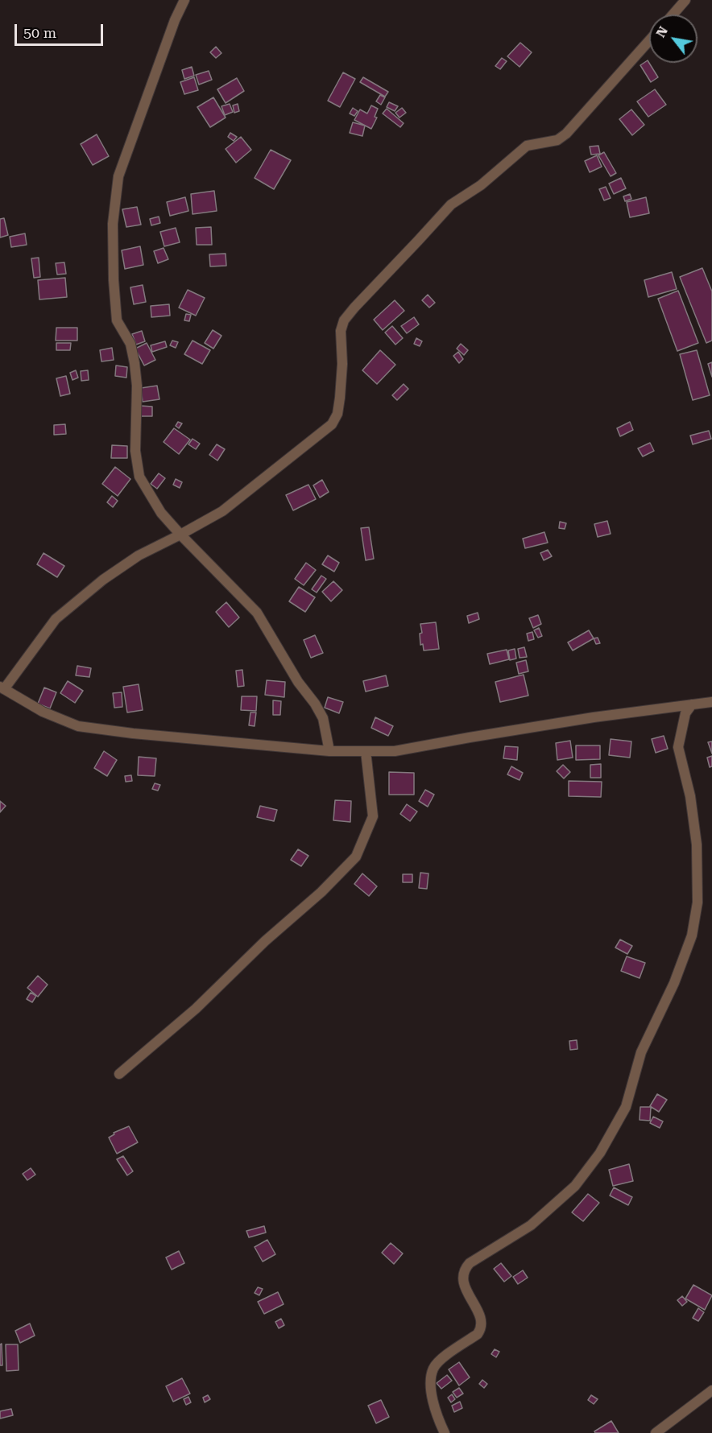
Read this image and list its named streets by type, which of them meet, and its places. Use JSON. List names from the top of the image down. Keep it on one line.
{"scale_bar":"50 m","north":"top left"}
